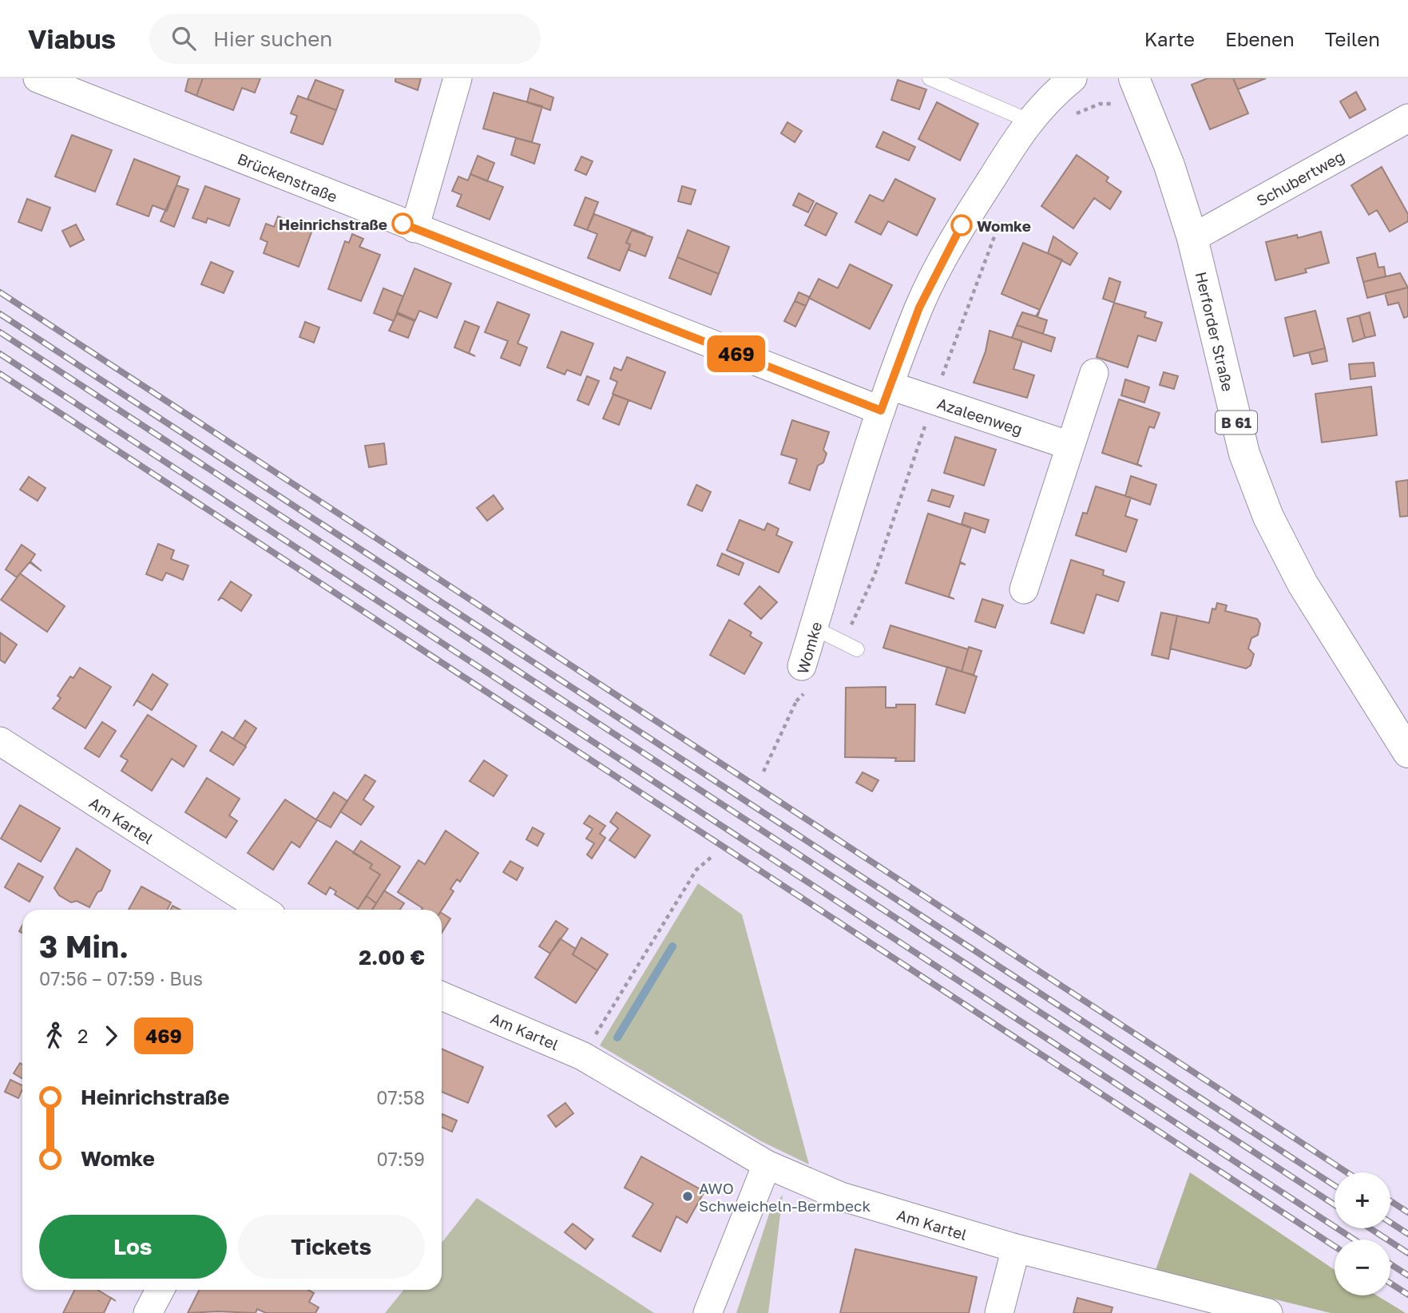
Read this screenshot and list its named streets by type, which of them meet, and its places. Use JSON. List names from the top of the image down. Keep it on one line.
{"streets":{"main road":["Herforder Straße","B 61"],"street":["Brückenstraße","Schubertweg","Azaleenweg","Womke","Am Kartel"]},"crossings":[["Brückenstraße","Azaleenweg"],["Brückenstraße","Womke"],["Schubertweg","Herforder Straße"],["Azaleenweg","Womke"]],"places":["Heinrichstraße","Womke","AWO Schweicheln-Bermbeck"],"lines":["bus line 469"],"page":{"header":"Viabus","search":"Hier suchen","nav":["Karte","Ebenen","Teilen"],"on_map":"469","heading":["3 Min.","07:56 – 07:59 · Bus","2.00 €"],"legs":["2","469"],"list":[{"name":"Heinrichstraße","value":"07:58"},{"name":"Womke","value":"07:59"}],"map_buttons":["+","−"],"buttons":["Los","Tickets"]}}
